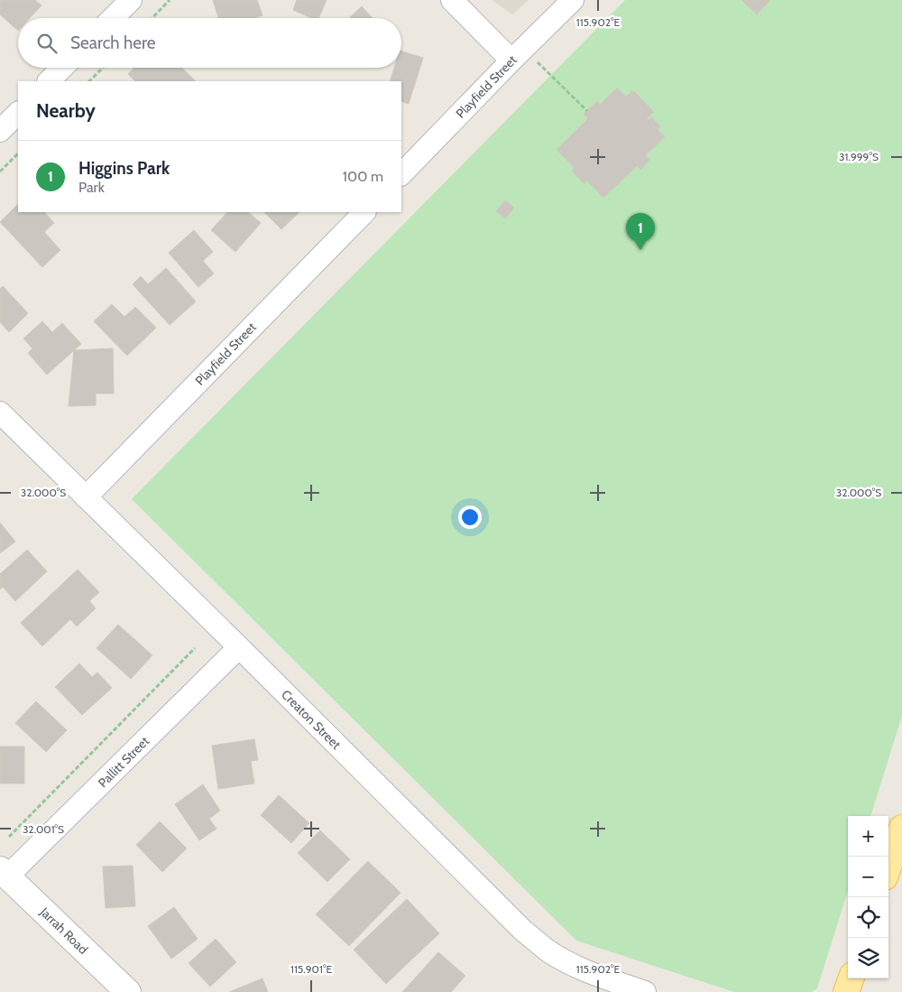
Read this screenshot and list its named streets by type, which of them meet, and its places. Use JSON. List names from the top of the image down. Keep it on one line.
{"streets":{"street":["Playfield Street","Creaton Street","Pallitt Street","Jarrah Road"]},"crossings":[["Playfield Street","Creaton Street"],["Creaton Street","Pallitt Street"],["Pallitt Street","Jarrah Road"]],"page":{"search":"Search here","heading":"Nearby","list":[{"mark":"1","name":"Higgins Park","note":"Park","value":"100 m"}],"pins":"1","map_buttons":["+","−"]},"coordinates":["115.902°E","31.999°S","32.000°S","32.001°S","115.901°E"]}
